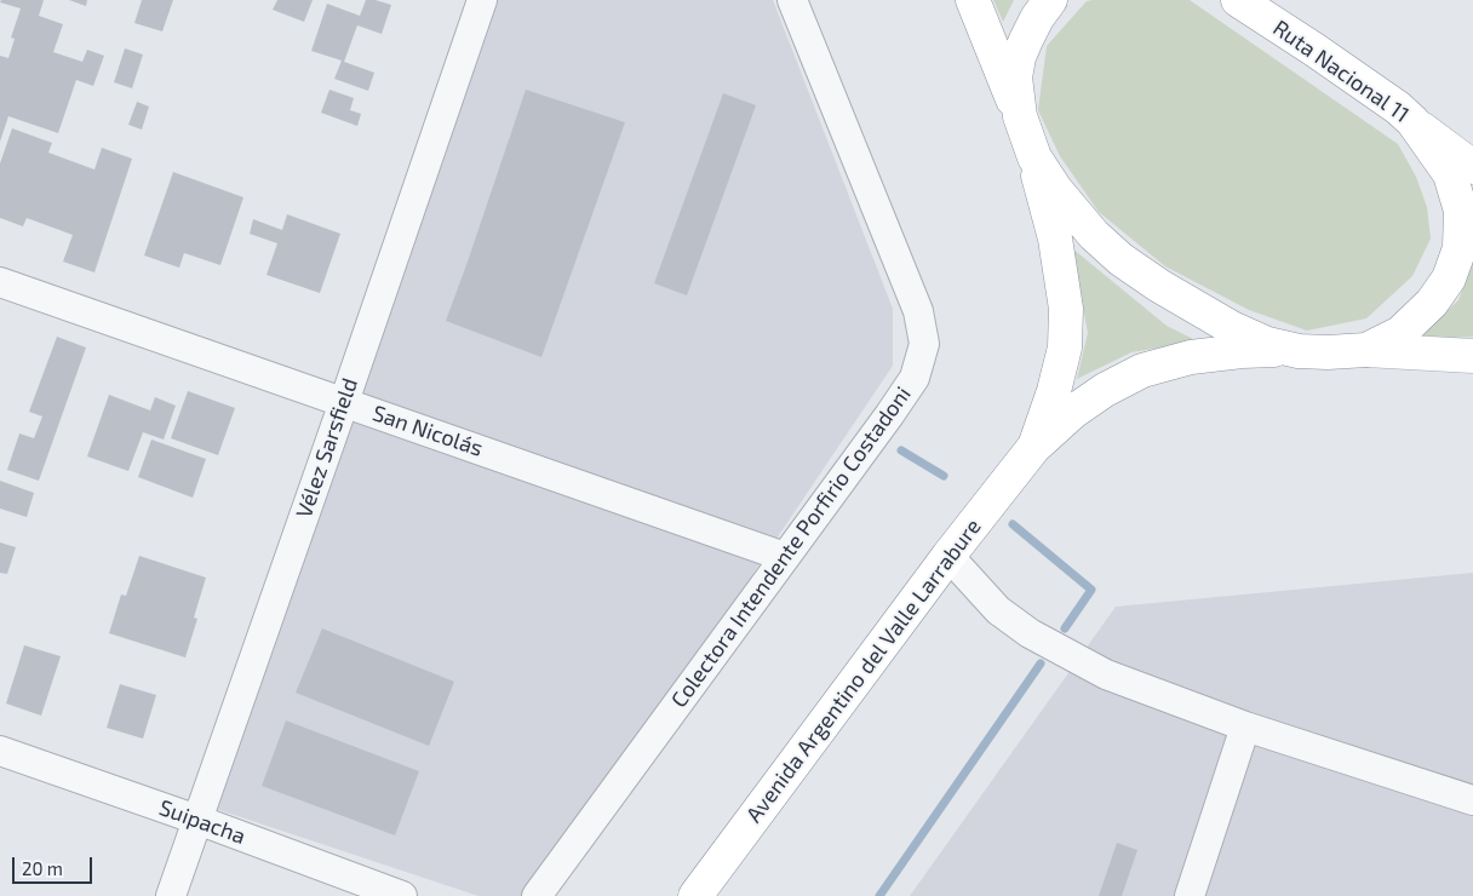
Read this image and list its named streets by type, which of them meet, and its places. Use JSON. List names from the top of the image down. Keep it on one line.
{"streets":{"main road":["Ruta Nacional 11","Avenida Argentino del Valle Larrabure"],"street":["San Nicolás","Vélez Sarsfield","Colectora Intendente Porfirio Costadoni","Suipacha"]},"crossings":[["Ruta Nacional 11","Avenida Argentino del Valle Larrabure"],["San Nicolás","Vélez Sarsfield"],["San Nicolás","Colectora Intendente Porfirio Costadoni"],["Vélez Sarsfield","Suipacha"]],"scale_bar":"20 m"}
